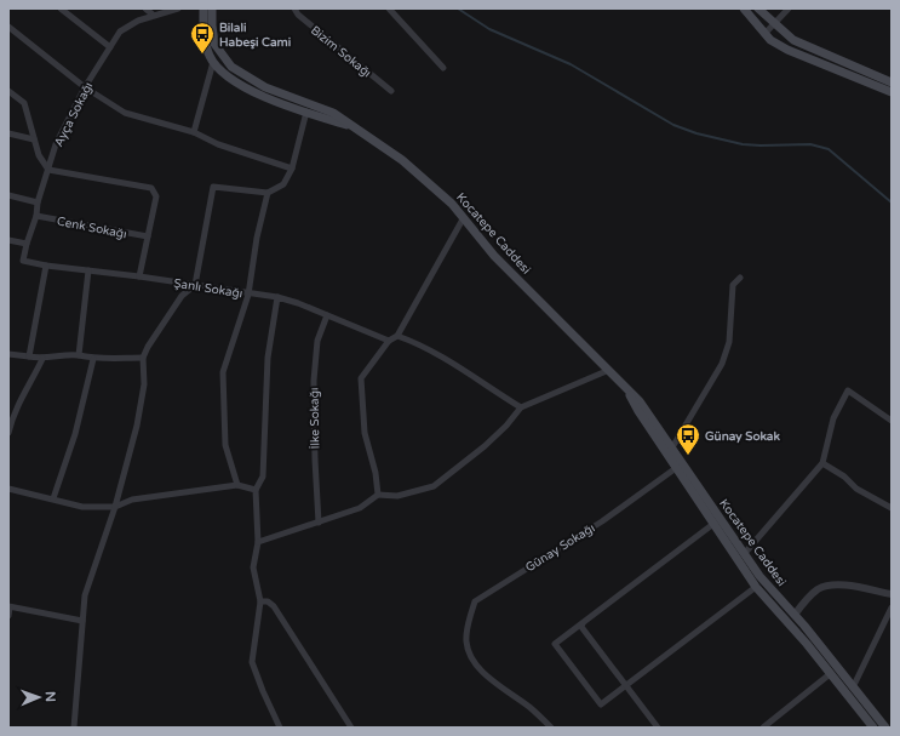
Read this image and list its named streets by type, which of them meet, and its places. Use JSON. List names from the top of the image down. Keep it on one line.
{"streets":{"main road":["Kocatepe Caddesi"],"street":["Bizim Sokağı","Ayça Sokağı","Cenk Sokağı","Şanlı Sokağı","İlke Sokağı","Günay Sokağı"]},"crossings":[["Ayça Sokağı","Cenk Sokağı"],["Ayça Sokağı","Şanlı Sokağı"],["Kocatepe Caddesi","Günay Sokağı"],["Şanlı Sokağı","İlke Sokağı"]],"places":{"bus stop":["Bilali Habeşi Cami","Günay Sokak"]},"north":"right"}
